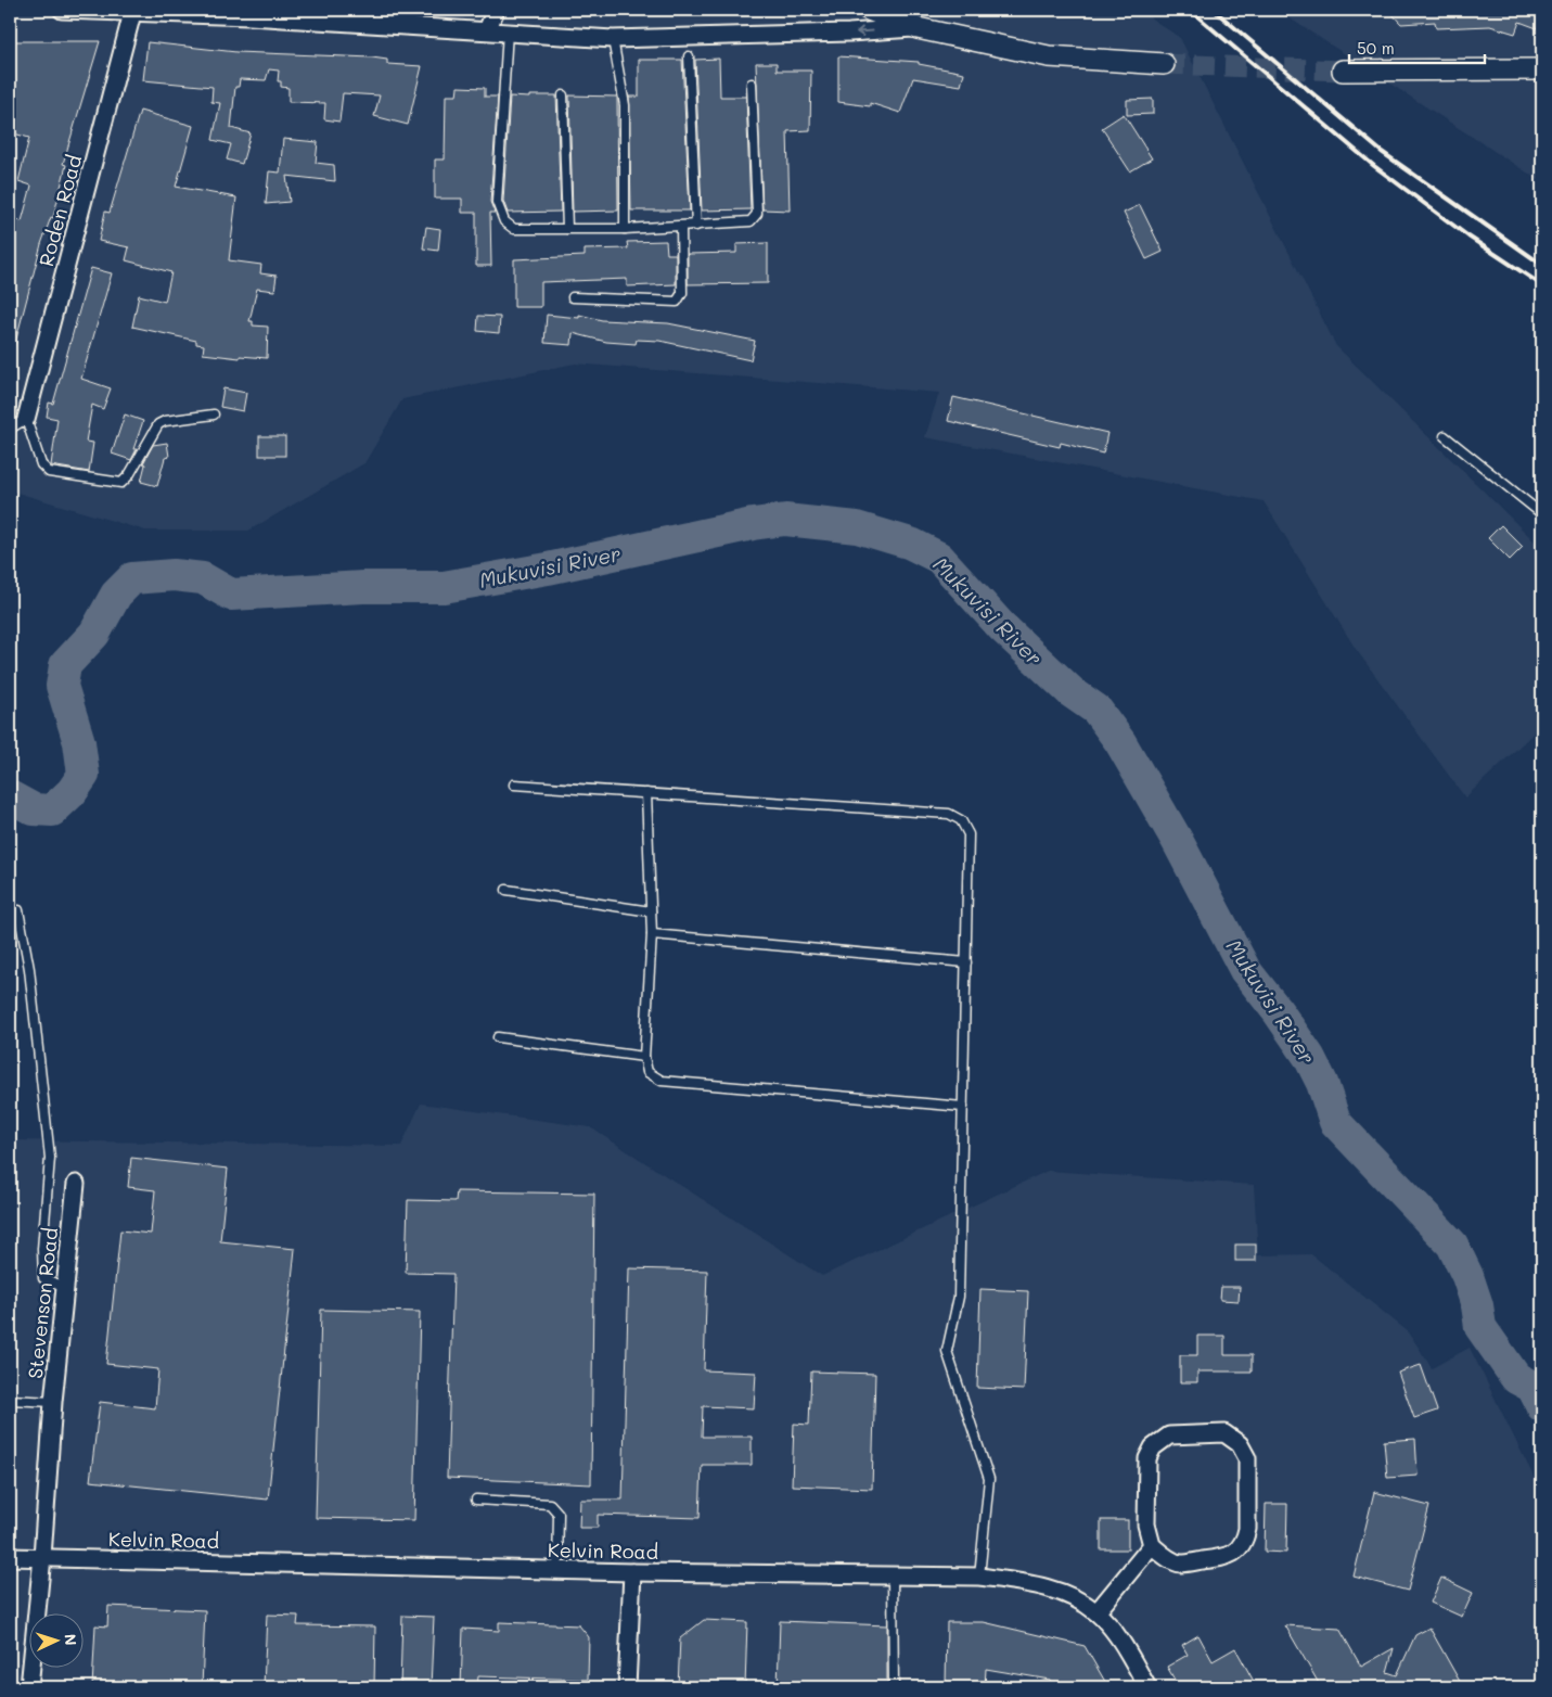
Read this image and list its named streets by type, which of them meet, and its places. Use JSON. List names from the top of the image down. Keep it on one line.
{"streets":{"street":["Roden Road","Stevenson Road","Kelvin Road"]},"crossings":[["Stevenson Road","Kelvin Road"]],"water":["Mukuvisi River"],"scale_bar":"50 m","north":"right"}
